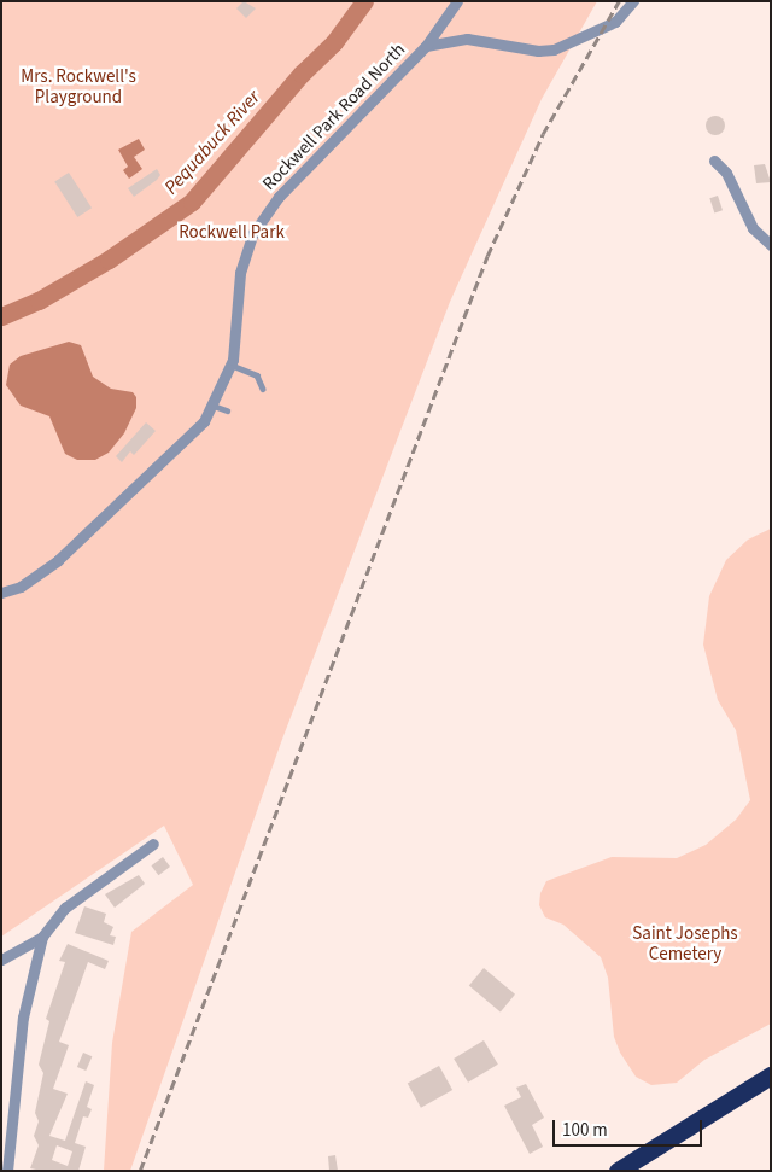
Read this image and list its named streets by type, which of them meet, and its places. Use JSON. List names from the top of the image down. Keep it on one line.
{"streets":{"street":["Rockwell Park Road North"]},"water":["Pequabuck River"],"parks":["Mrs. Rockwell's Playground","Rockwell Park","Saint Josephs Cemetery"],"scale_bar":"100 m"}
